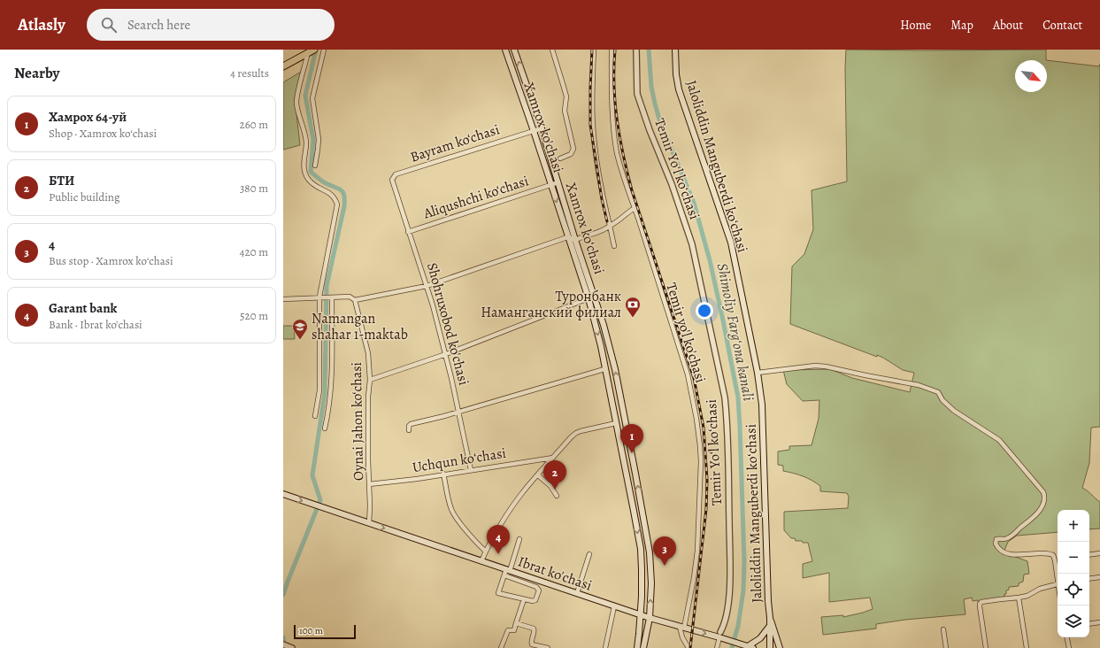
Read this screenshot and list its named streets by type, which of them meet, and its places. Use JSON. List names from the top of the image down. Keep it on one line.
{"streets":{"main road":["Xamrox ko'chasi","Jaloliddin Manguberdi koʻchasi","Xamrox koʻchasi","Ibrat ko'chasi"],"street":["Bayram ko‘chasi","Temir Yoʻl koʻchasi","Aliqushchi ko‘chasi","Shohruxobod ko'chasi","Temir yo'l ko'chasi","Oynai Jahon ko‘chasi","Uchqun koʻchasi"]},"crossings":[["Xamrox ko'chasi","Bayram ko‘chasi"],["Xamrox ko'chasi","Aliqushchi ko‘chasi"],["Xamrox ko'chasi","Ibrat ko'chasi"],["Bayram ko‘chasi","Shohruxobod ko'chasi"],["Temir Yoʻl koʻchasi","Ibrat ko'chasi"],["Aliqushchi ko‘chasi","Xamrox koʻchasi"],["Aliqushchi ko‘chasi","Shohruxobod ko'chasi"],["Xamrox koʻchasi","Ibrat ko'chasi"],["Shohruxobod ko'chasi","Uchqun koʻchasi"],["Temir yo'l ko'chasi","Ibrat ko'chasi"],["Oynai Jahon ko‘chasi","Uchqun koʻchasi"],["Oynai Jahon ko‘chasi","Ibrat ko'chasi"]],"one_way":["Xamrox ko'chasi","Xamrox koʻchasi","Ibrat ko'chasi"],"water":["Shimoliy Fargʻona kanali"],"places":{"bank":["Туронбанк Наманганский филиал"],"school or university":["Namangan shahar 1-maktab"]},"scale_bar":"100 m","north":"bottom right","page":{"header":"Atlasly","search":"Search here","nav":["Home","Map","About","Contact"],"heading":["Nearby","4 results"],"list":[{"mark":"1","name":"Хамрох 64-уй","note":"Shop · Xamrox koʻchasi","value":"260 m"},{"mark":"2","name":"БТИ","note":"Public building","value":"380 m"},{"mark":"3","name":"4","note":"Bus stop · Xamrox koʻchasi","value":"420 m"},{"mark":"4","name":"Garant bank","note":"Bank · Ibrat ko'chasi","value":"520 m"}],"pins":["1","2","4","3"],"map_buttons":["+","−"],"scale":"100 m"}}
